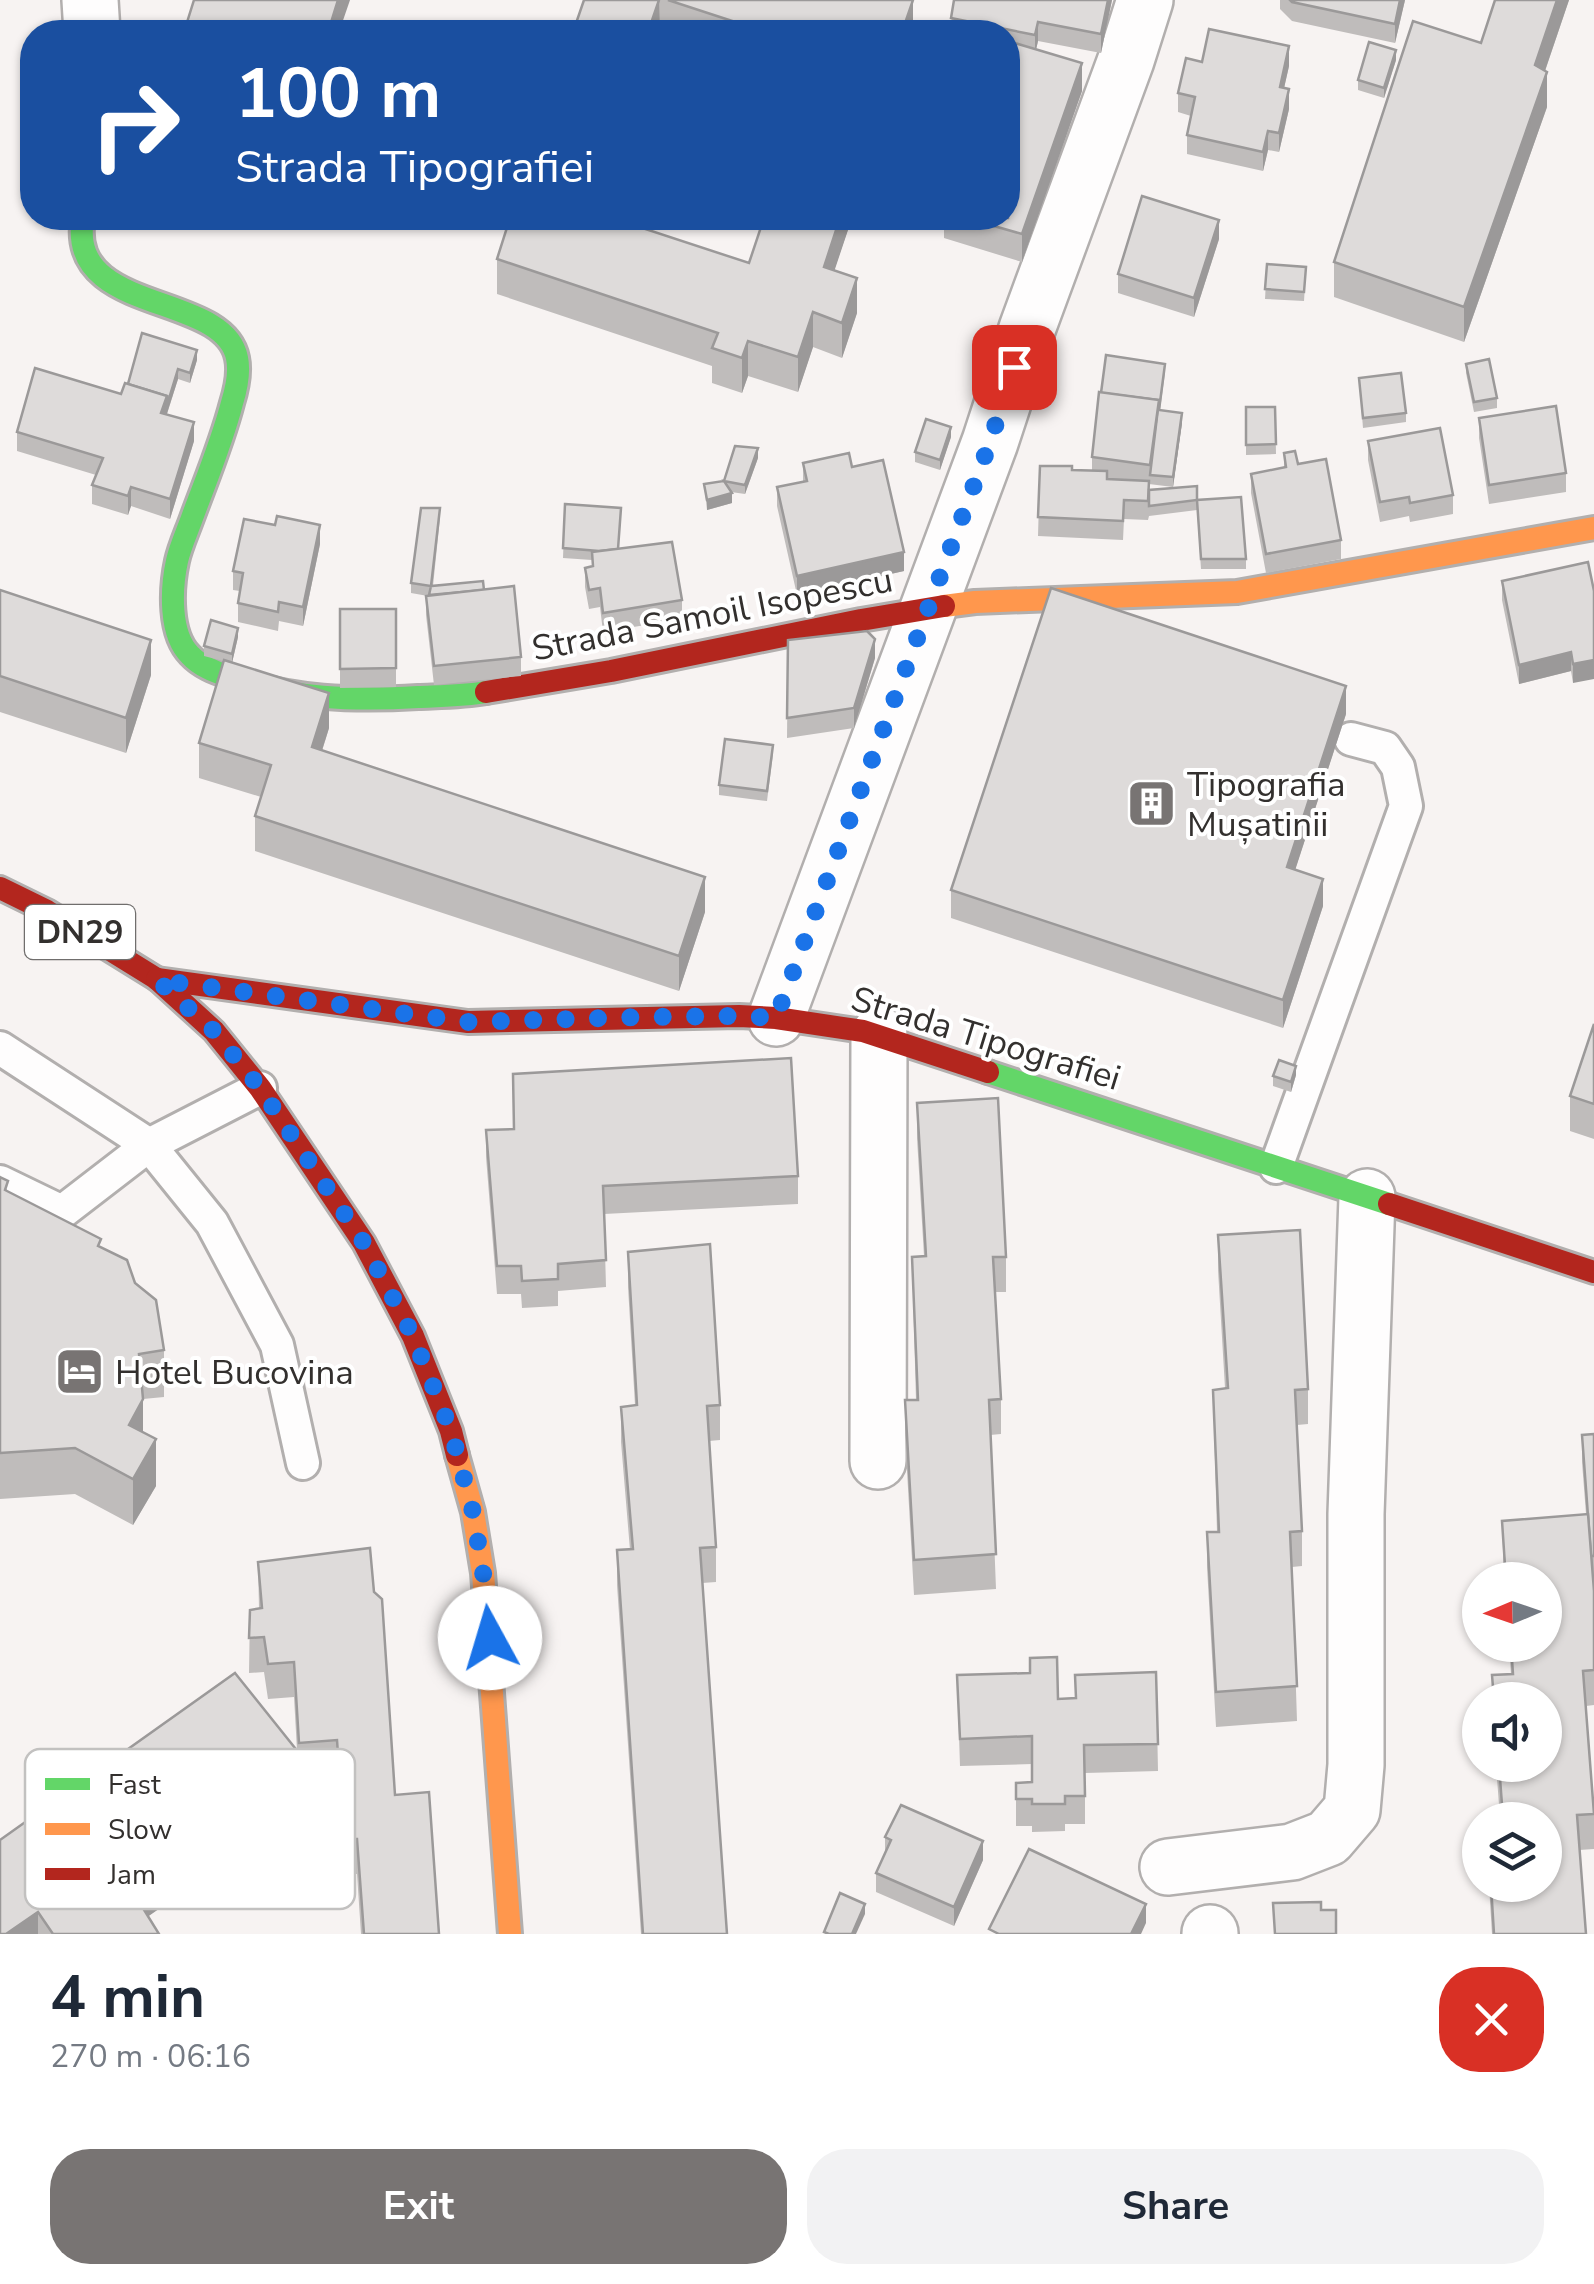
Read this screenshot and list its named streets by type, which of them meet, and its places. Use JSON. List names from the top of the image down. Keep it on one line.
{"streets":{"street":["Strada Samoil Isopescu","DN29","Strada Tipografiei"]},"crossings":[["DN29","Strada Tipografiei"]],"places":{"building":["Tipografia Mușatinii"],"hotel":["Hotel Bucovina"]},"legend":["Fast","Slow","Jam"],"north":"left","page":{"turn":["100 m","Strada Tipografiei"],"heading":["4 min","270 m · 06:16"],"buttons":["Exit","Share"]}}
